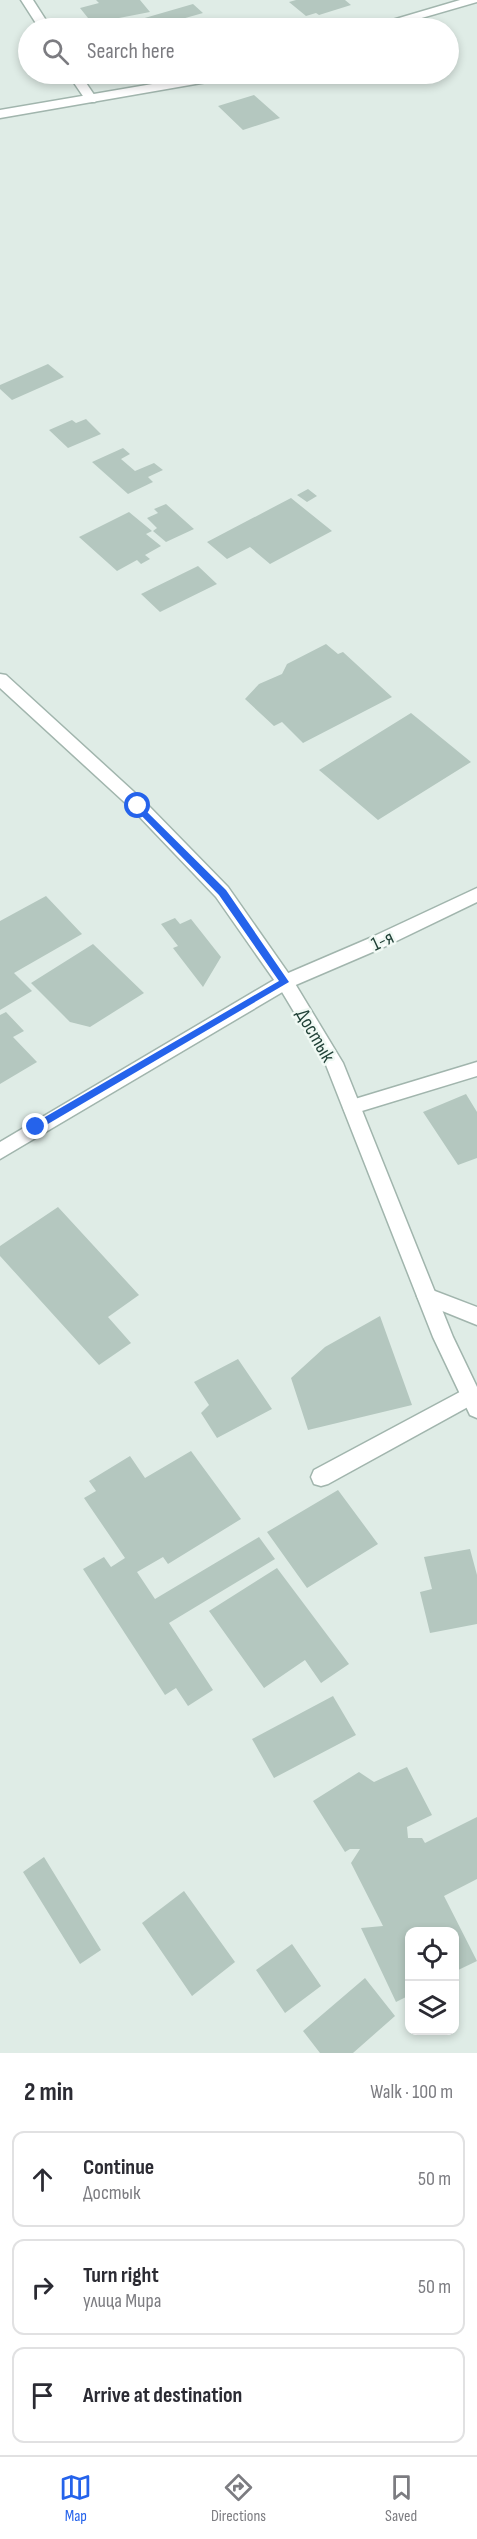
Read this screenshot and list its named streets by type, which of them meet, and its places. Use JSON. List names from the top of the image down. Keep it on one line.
{"streets":{"street":["1-я","Достык"]},"crossings":[["1-я","Достык"]],"page":{"search":"Search here","heading":["2 min","Walk · 100 m"],"list":[["Continue","Достык","50 m"],["Turn right","улица Мира","50 m"],"Arrive at destination"],"nav":["Map","Directions","Saved"]}}
